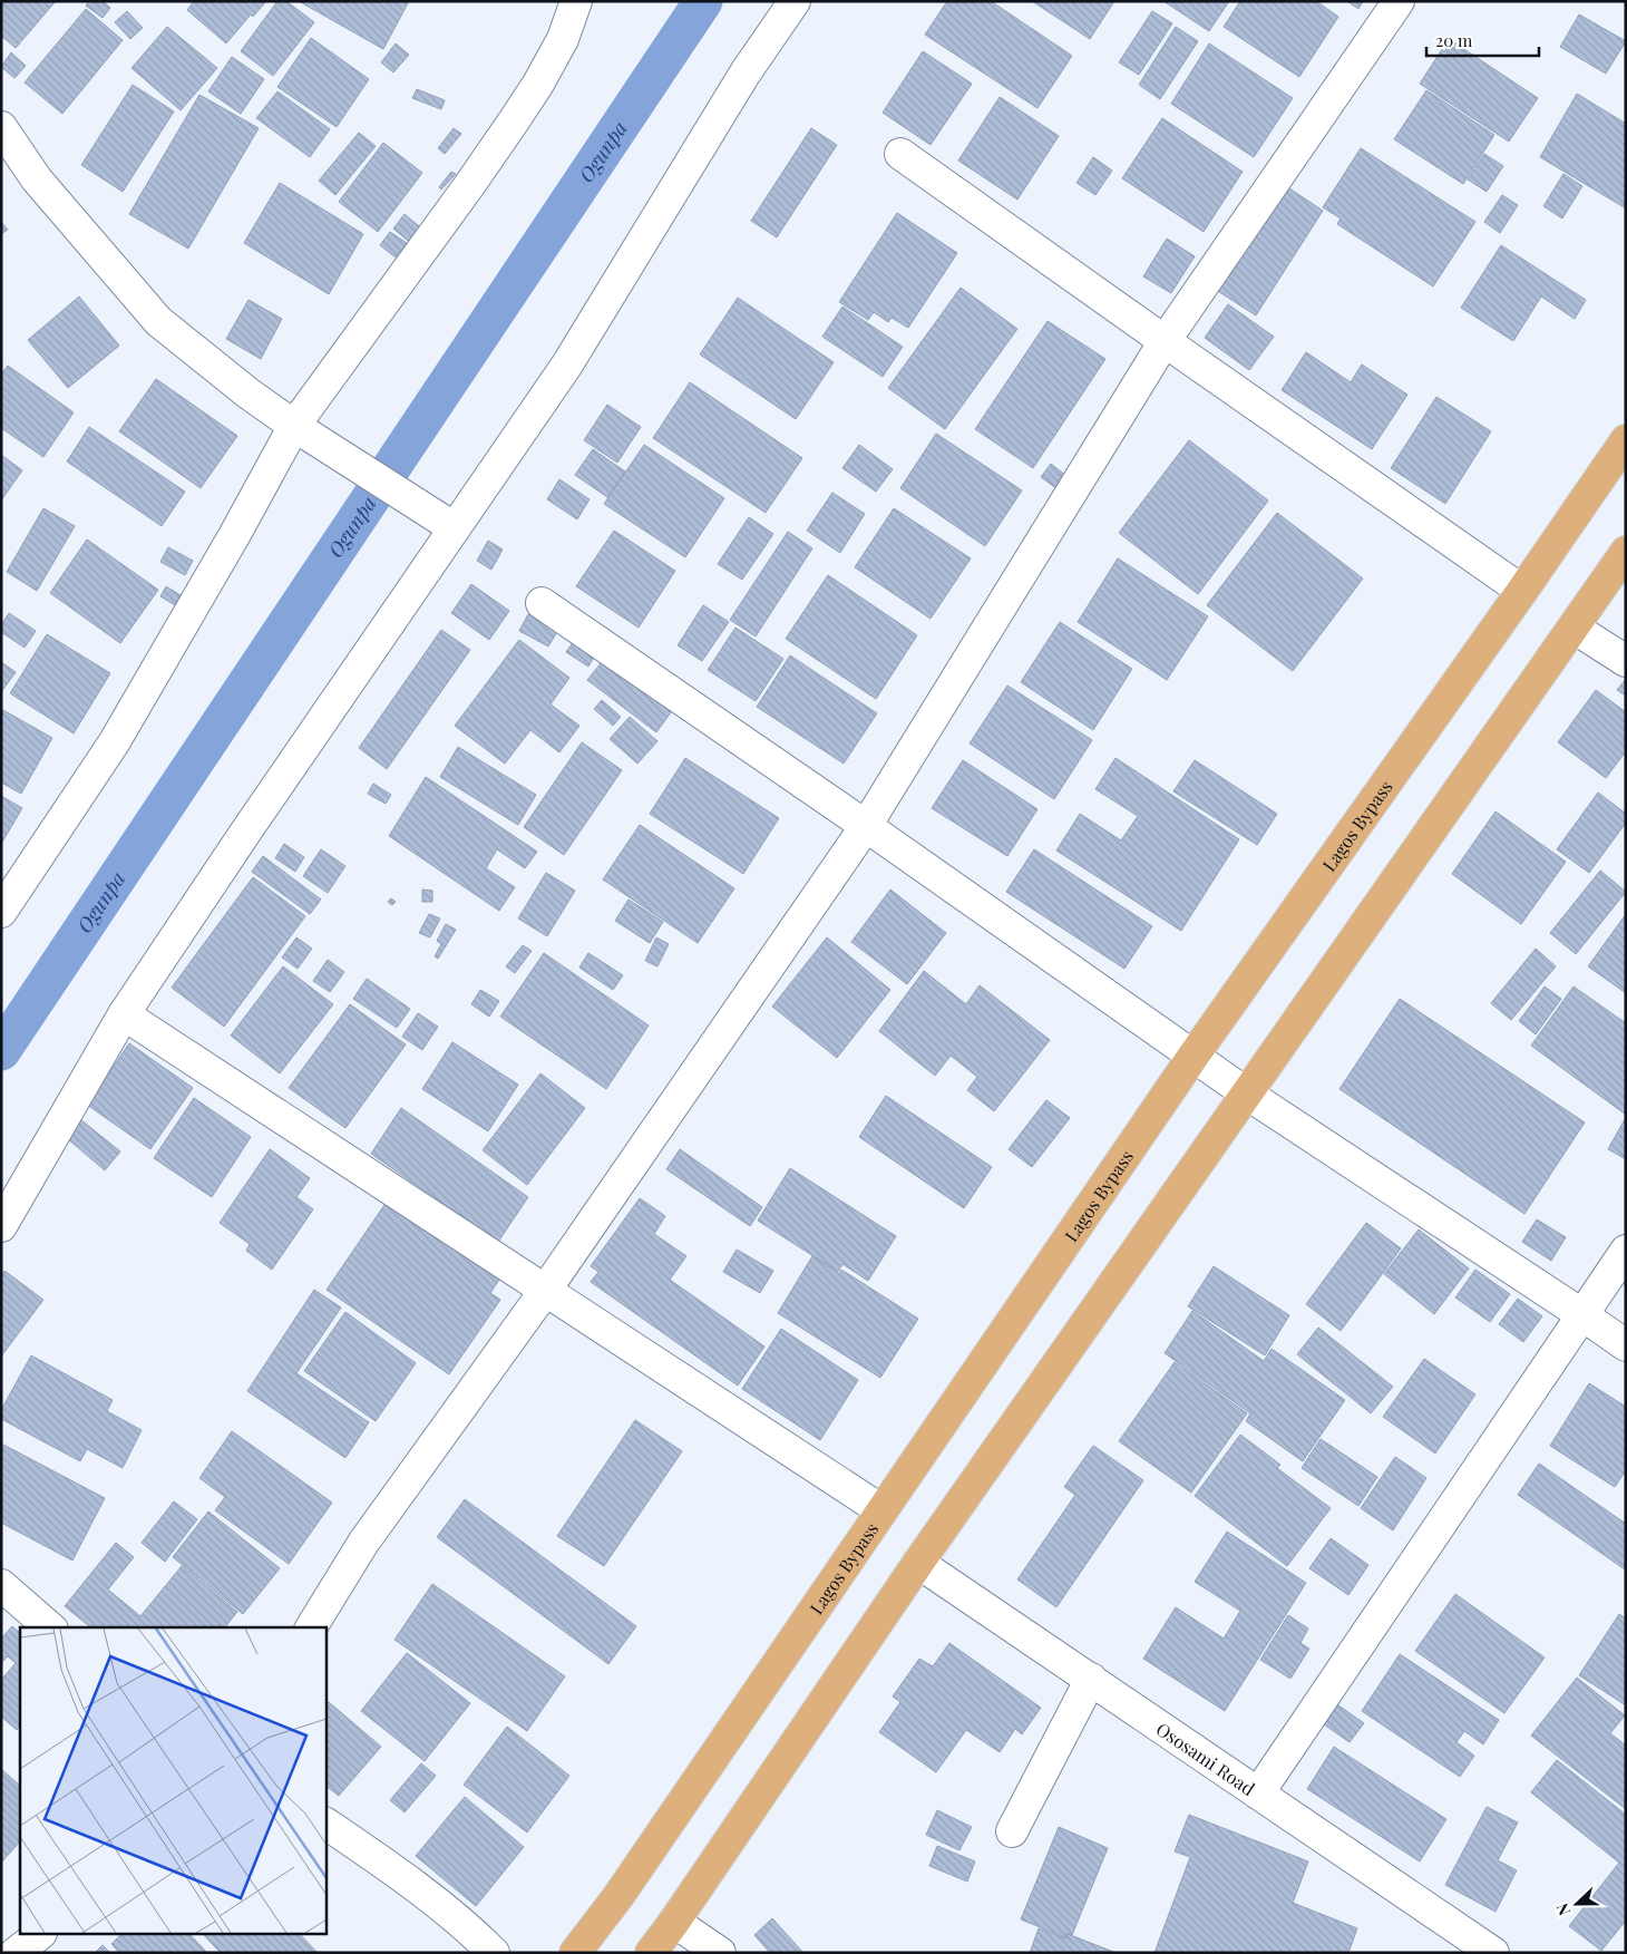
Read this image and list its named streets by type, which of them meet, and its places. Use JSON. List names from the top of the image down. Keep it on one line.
{"streets":{"main road":["Lagos Bypass"],"street":["Ososami Road"]},"water":["Ogunpa"],"scale_bar":"20 m","north":"left"}
